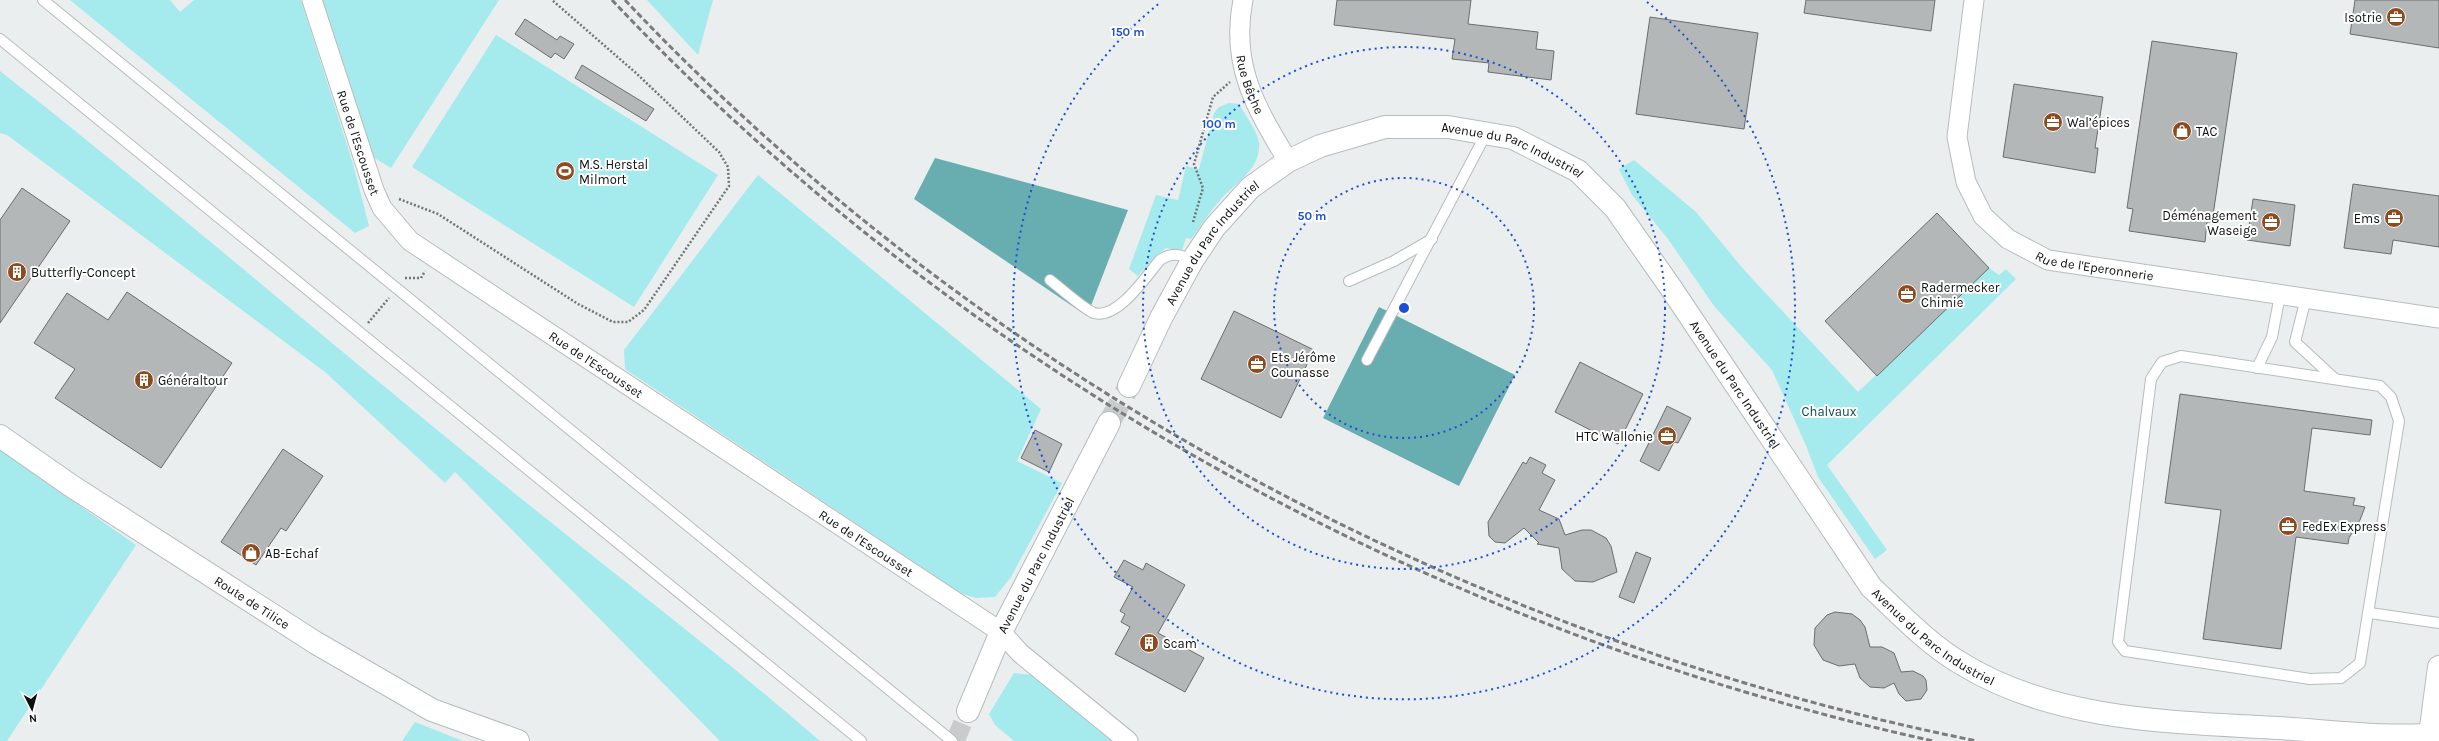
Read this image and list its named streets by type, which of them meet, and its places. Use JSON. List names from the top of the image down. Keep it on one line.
{"streets":{"street":["Rue Bêche","Rue de l'Escousset","Avenue du Parc Industriel","Rue de l'Eperonnerie","Route de Tilice"]},"crossings":[["Rue Bêche","Avenue du Parc Industriel"],["Rue de l'Escousset","Avenue du Parc Industriel"]],"parks":["Chalvaux"],"places":{"office":["Isotrie","Wal’épices","Ems","Déménagement Waseige","Radermecker Chimie","Ets Jérôme Counasse","HTC Wallonie","FedEx Express"],"shop":["TAC","AB-Echaf"],"sports":["M.S. Herstal Milmort"],"building":["Butterfly-Concept","Généraltour","Scam"]},"north":"bottom","rings":["150 m","100 m","50 m"]}
